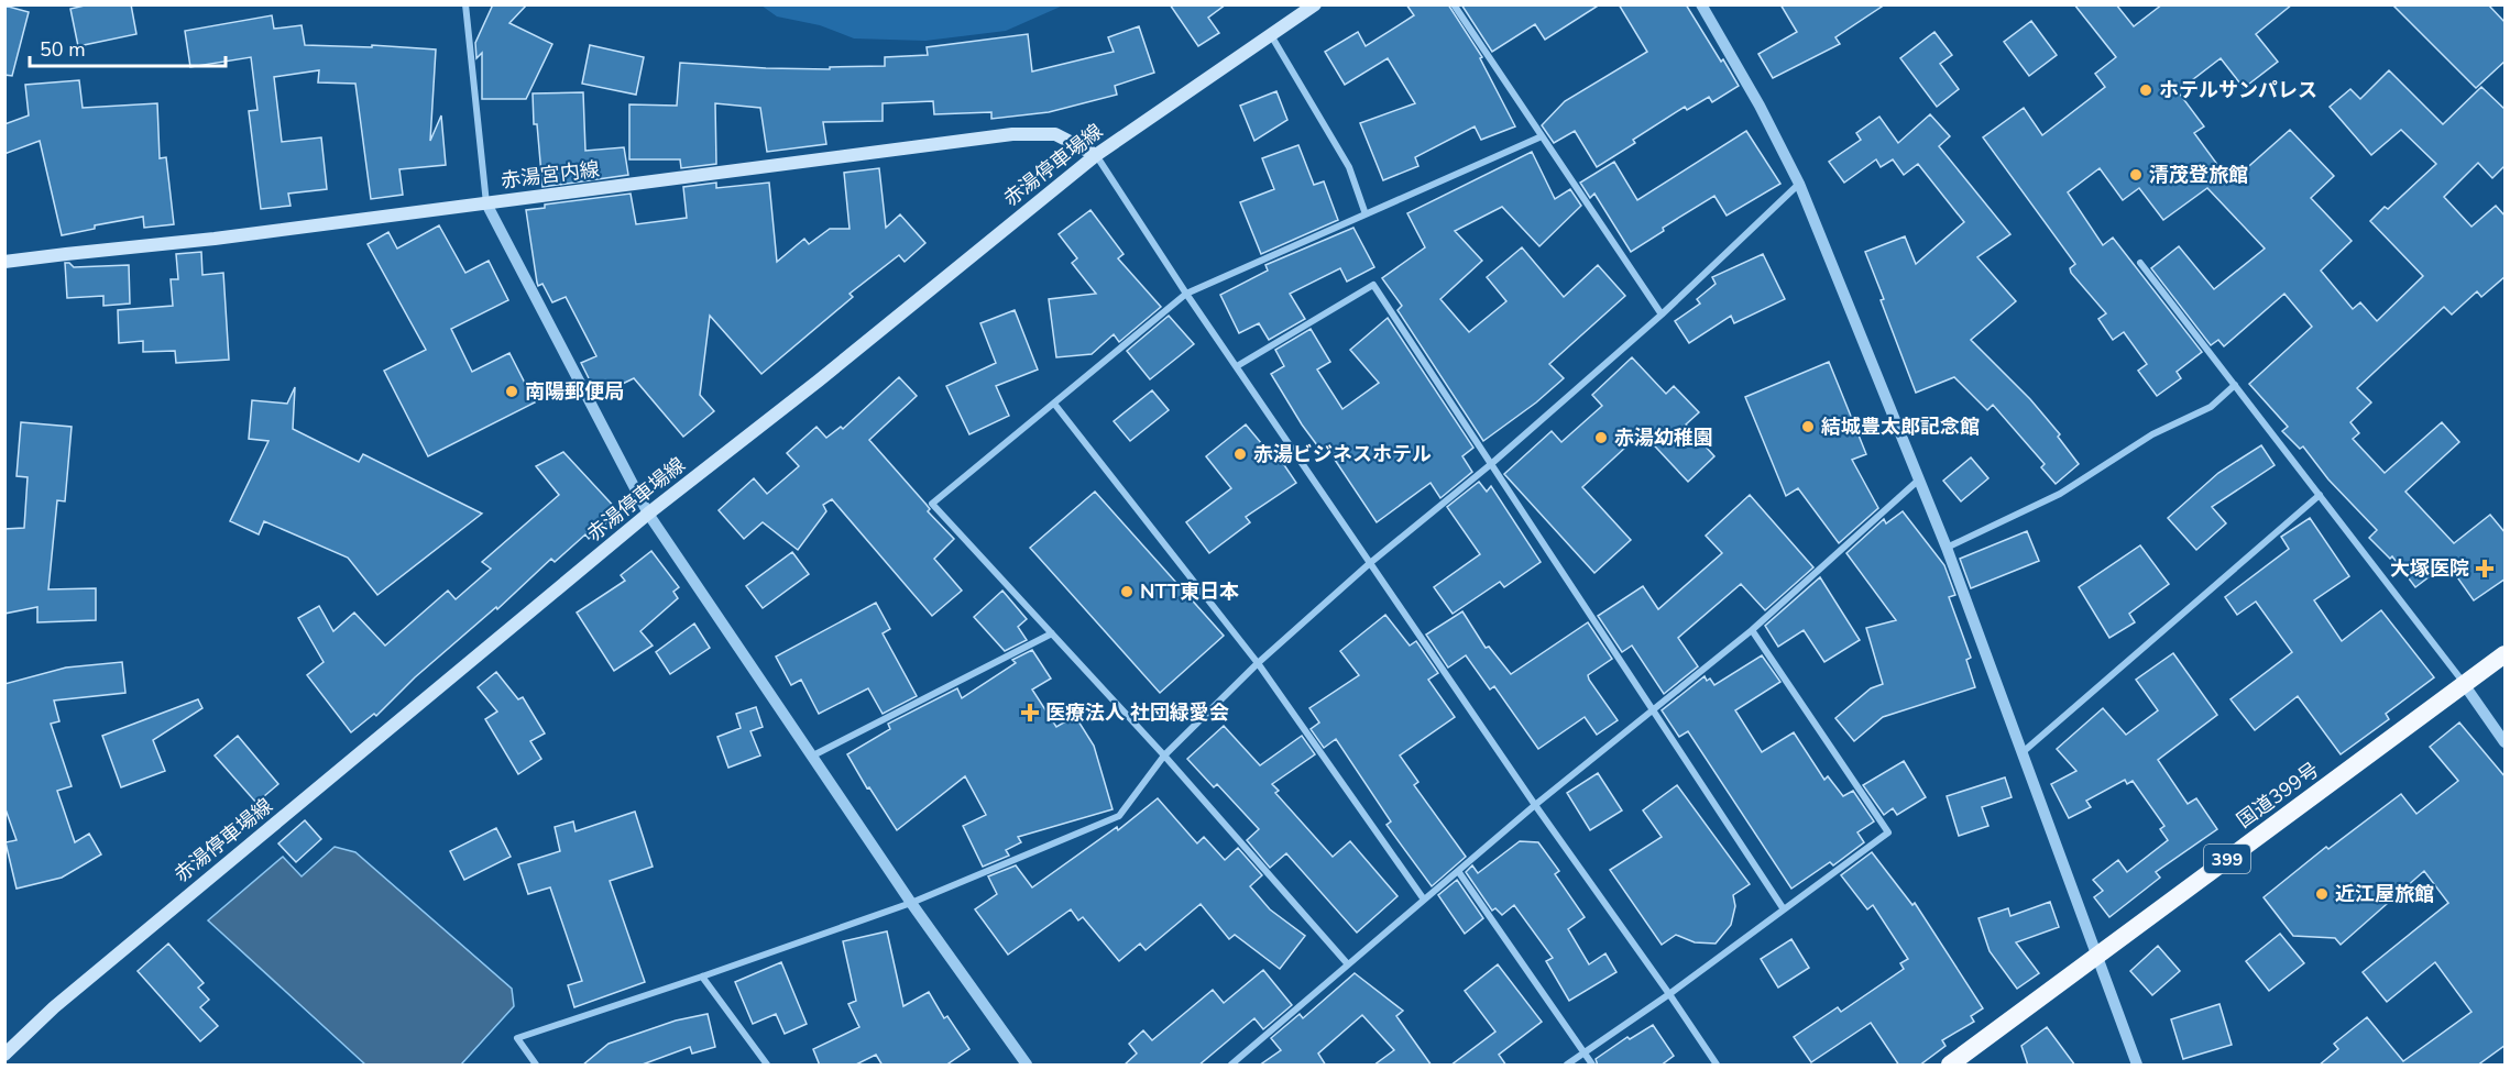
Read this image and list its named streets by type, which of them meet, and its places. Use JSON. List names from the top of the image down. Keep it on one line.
{"streets":{"highway":["国道399号","399"],"main road":["赤湯停車場線","赤湯宮内線"]},"crossings":[["赤湯停車場線","赤湯宮内線"]],"places":{"other":["ホテルサンパレス","清茂登旅館","南陽郵便局","結城豊太郎記念館","赤湯幼稚園","赤湯ビジネスホテル","NTT東日本","近江屋旅館"],"health":["大塚医院","医療法人 社団緑愛会"]},"scale_bar":"50 m"}
